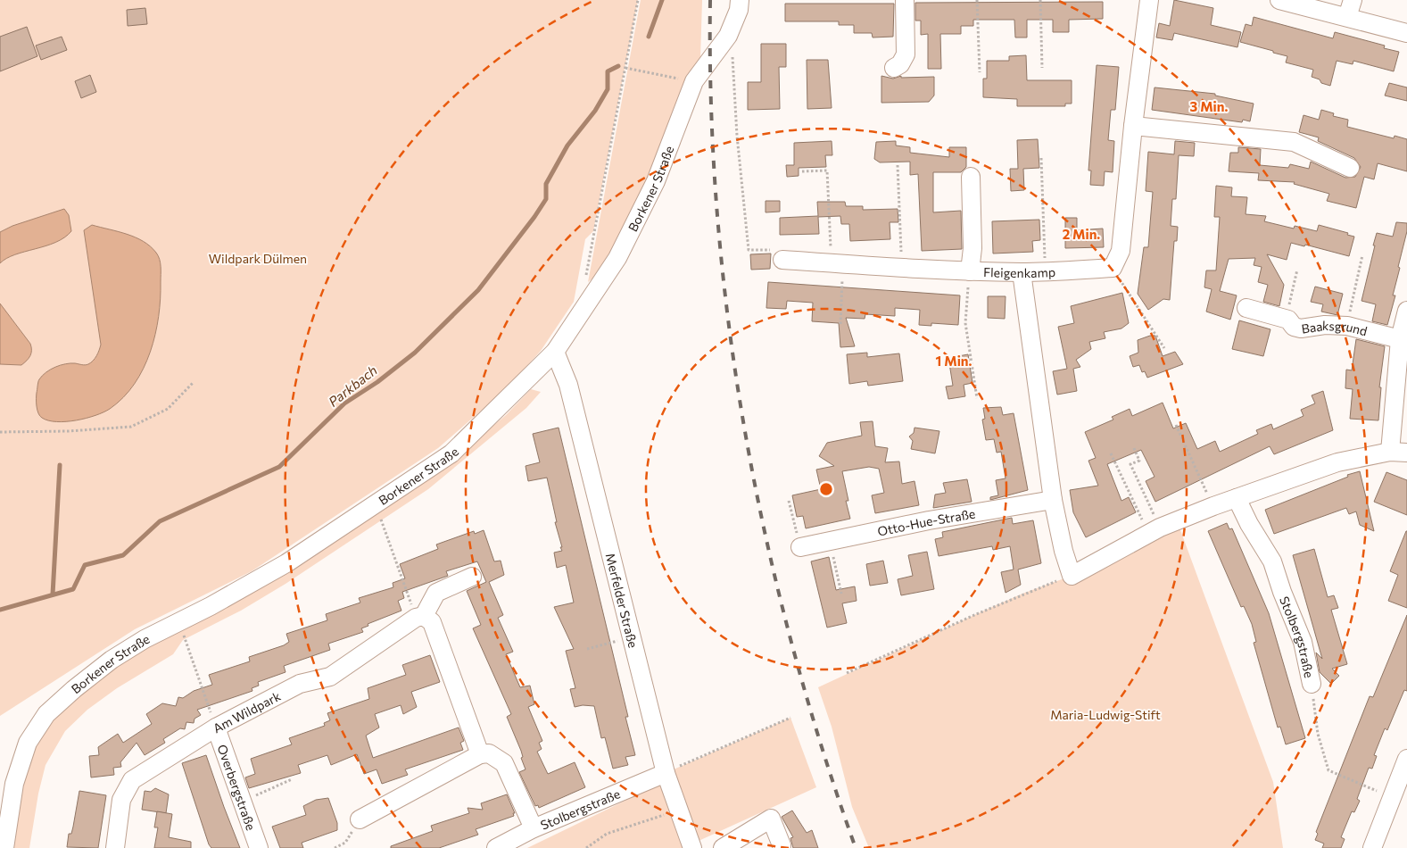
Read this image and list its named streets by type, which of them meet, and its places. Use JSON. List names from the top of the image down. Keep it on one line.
{"streets":{"street":["Borkener Straße","Fleigenkamp","Baaksgrund","Otto-Hue-Straße","Merfelder Straße","Stolbergstraße","Am Wildpark","Overbergstraße"]},"crossings":[["Borkener Straße","Merfelder Straße"],["Merfelder Straße","Stolbergstraße"],["Am Wildpark","Overbergstraße"]],"water":["Parkbach"],"parks":["Wildpark Dülmen","Maria-Ludwig-Stift"],"rings":["3 Min.","2 Min.","1 Min."]}
